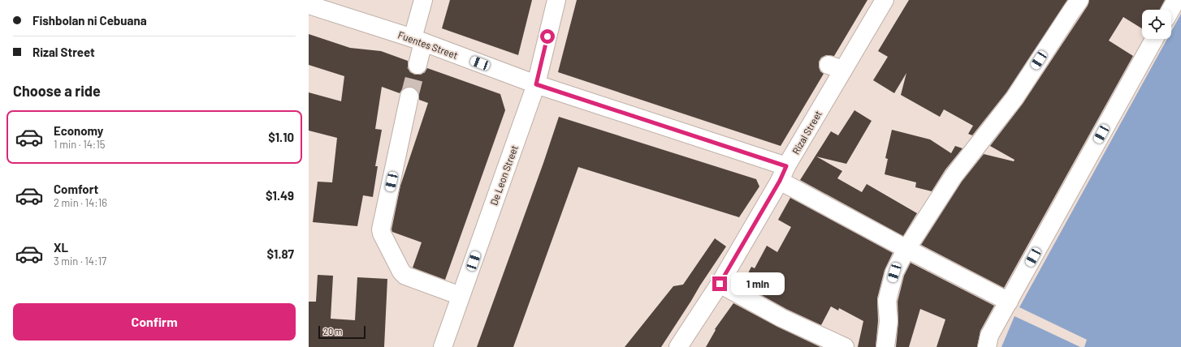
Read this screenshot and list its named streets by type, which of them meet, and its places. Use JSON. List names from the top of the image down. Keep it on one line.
{"streets":{"street":["Fuentes Street","Rizal Street","De Leon Street"]},"crossings":[["Fuentes Street","Rizal Street"],["Fuentes Street","De Leon Street"]],"scale_bar":"20 m","page":{"banner":["Fishbolan ni Cebuana","Rizal Street"],"heading":"Choose a ride","list":[{"name":"Economy","note":"1 min · 14:15","value":"$1.10"},{"name":"Comfort","note":"2 min · 14:16","value":"$1.49"},{"name":"XL","note":"3 min · 14:17","value":"$1.87"}],"bubble":"1 min","buttons":"Confirm","scale":"20 m"}}
